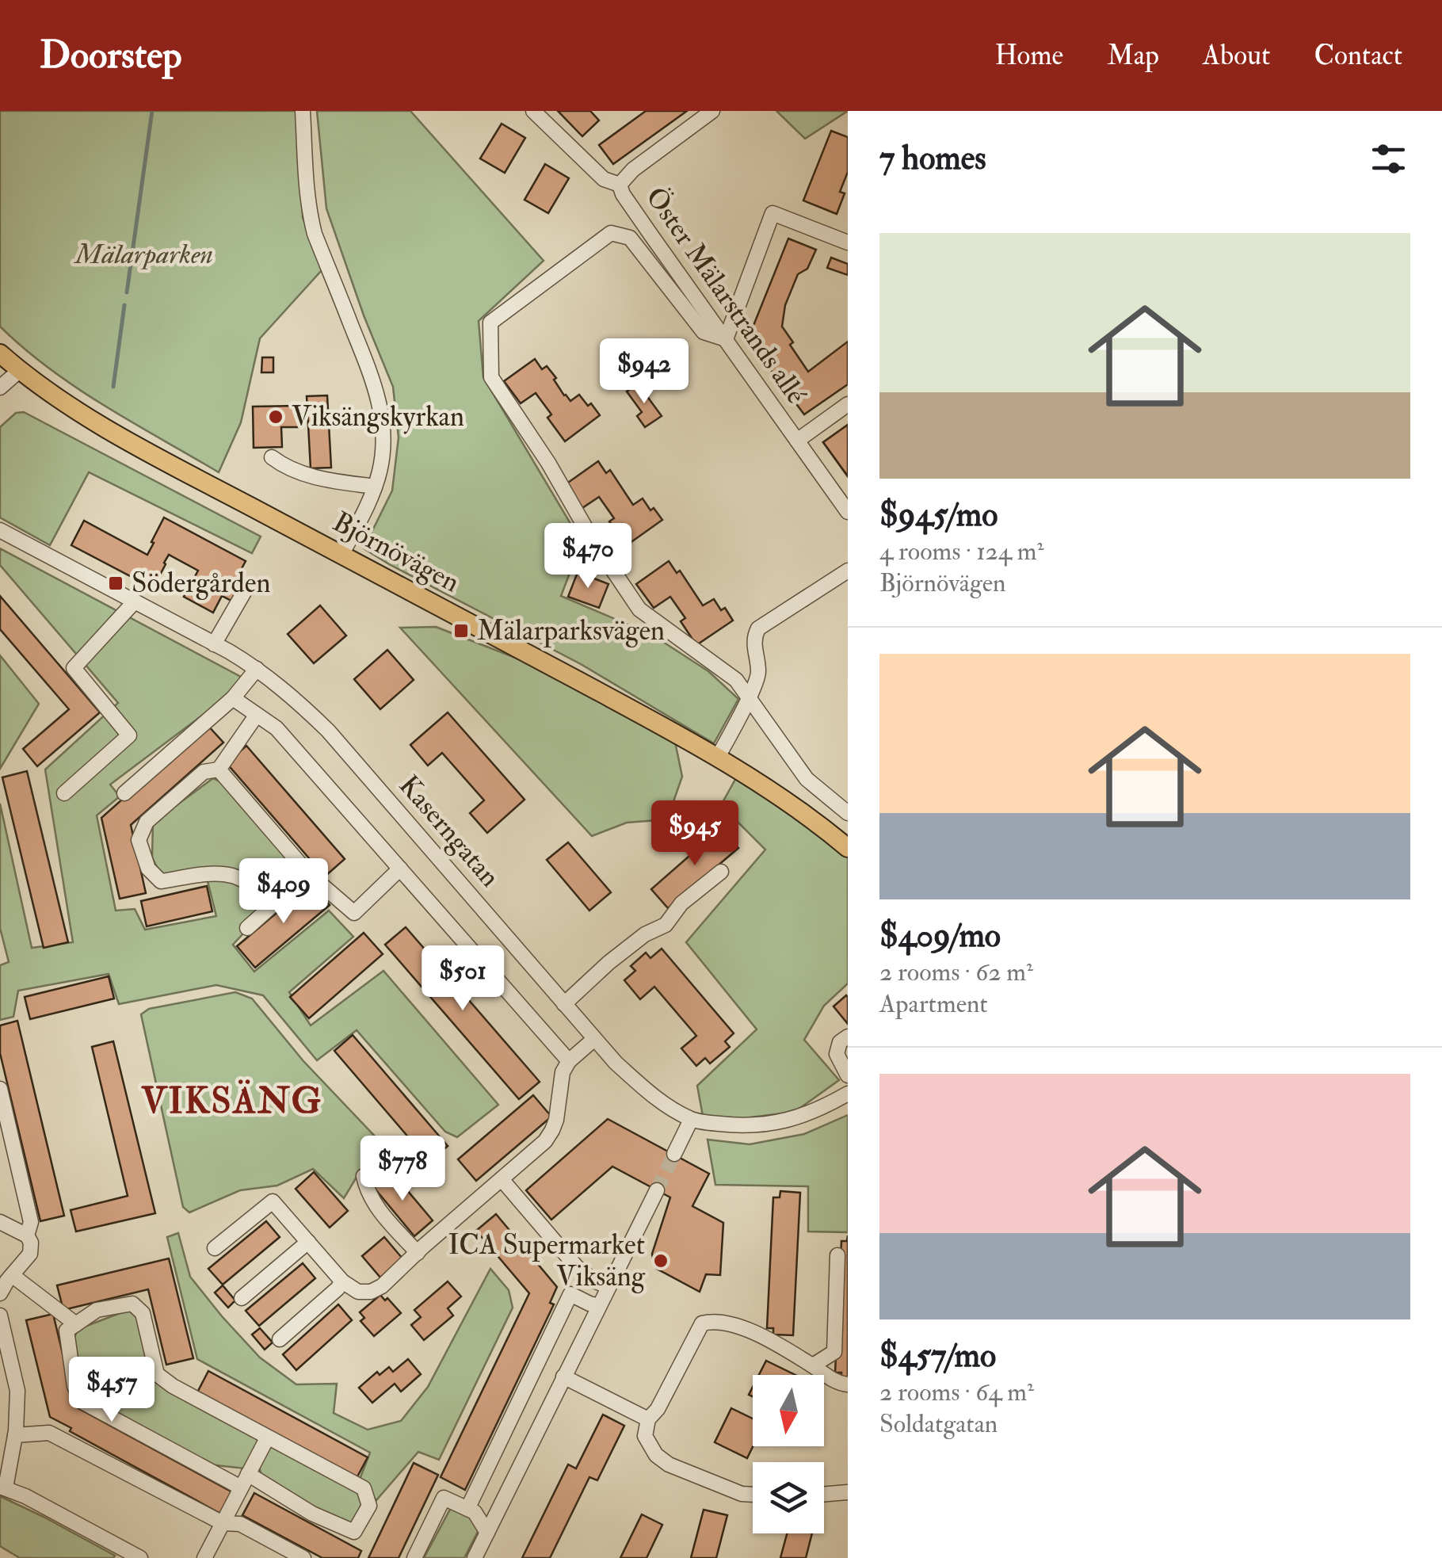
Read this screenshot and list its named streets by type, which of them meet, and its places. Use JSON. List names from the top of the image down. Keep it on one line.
{"streets":{"main road":["Björnövägen"],"street":["Öster Mälarstrands allé","Kaserngatan"]},"districts":["VIKSÄNG"],"parks":["Mälarparken"],"places":{"other":["Viksängskyrkan","ICA Supermarket Viksäng"],"transit":["Södergården","Mälarparksvägen"]},"north":"bottom","page":{"header":"Doorstep","nav":["Home","Map","About","Contact"],"heading":"7 homes","list":[{"name":"$945/mo","note":"4 rooms · 124 m² · Björnövägen"},{"name":"$409/mo","note":"2 rooms · 62 m² · Apartment"},{"name":"$457/mo","note":"2 rooms · 64 m² · Soldatgatan"}],"price":["$942","$470","$945","$409","$501","$778","$457"]}}
